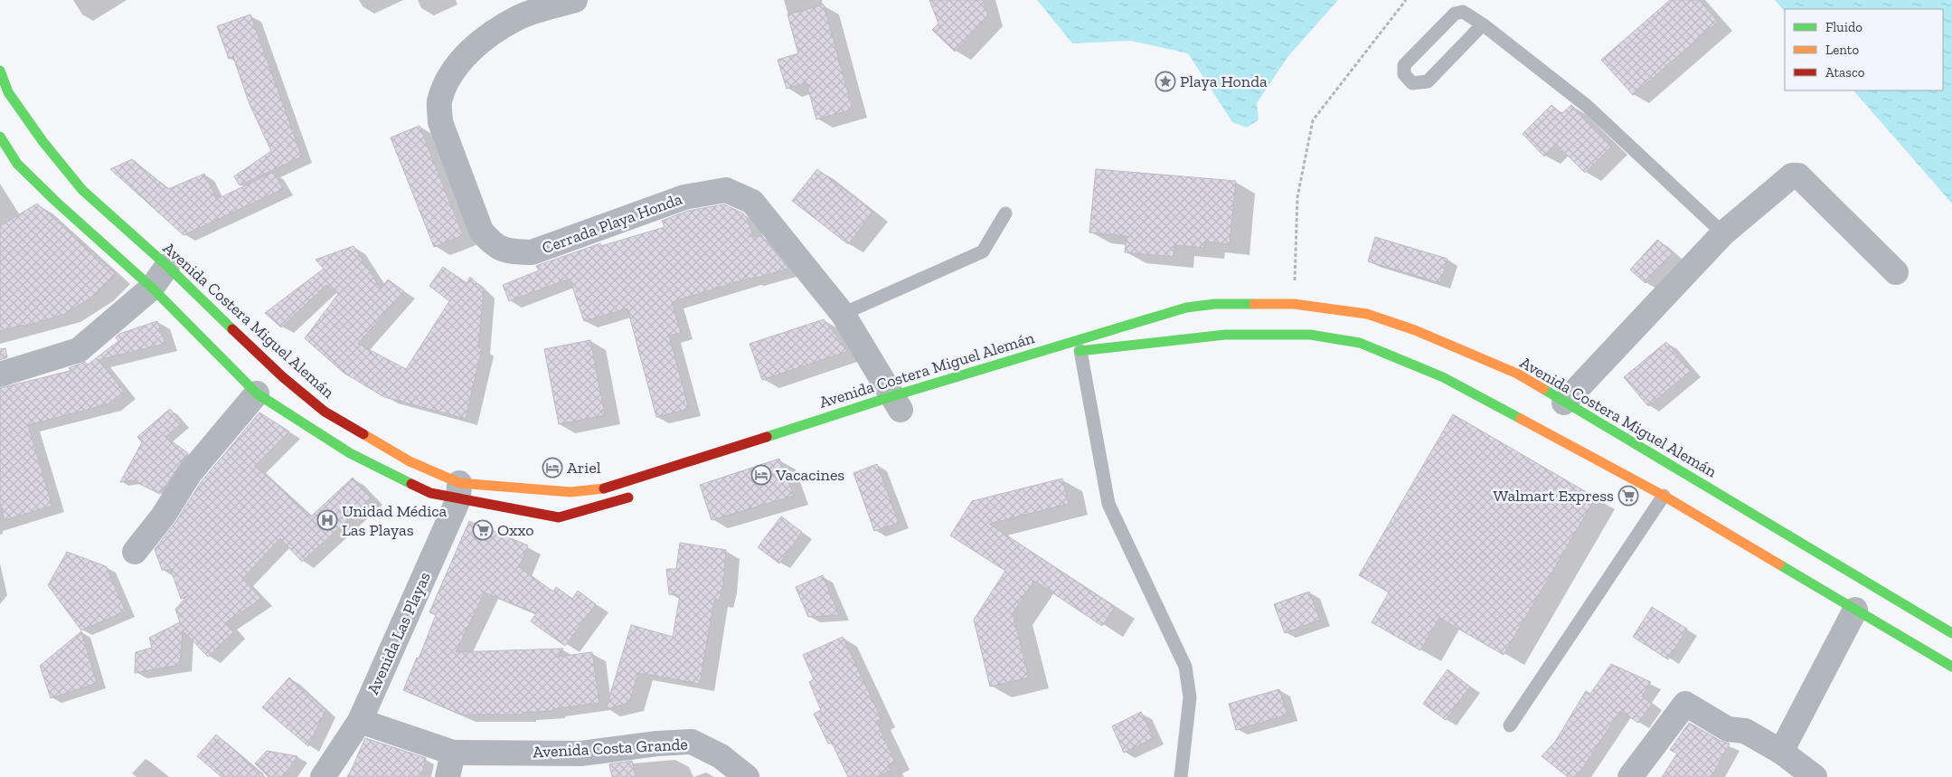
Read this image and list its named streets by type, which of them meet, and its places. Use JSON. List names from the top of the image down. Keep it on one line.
{"streets":{"main road":["Avenida Costera Miguel Alemán"],"street":["Cerrada Playa Honda","Avenida Las Playas","Avenida Costa Grande"]},"crossings":[["Cerrada Playa Honda","Avenida Costera Miguel Alemán"],["Avenida Costera Miguel Alemán","Avenida Las Playas"],["Avenida Las Playas","Avenida Costa Grande"]],"places":{"place":["Playa Honda"],"hotel":["Ariel","Vacacines"],"supermarket":["Walmart Express","Oxxo"],"hospital":["Unidad Médica Las Playas"]},"legend":["Fluido","Lento","Atasco"]}
